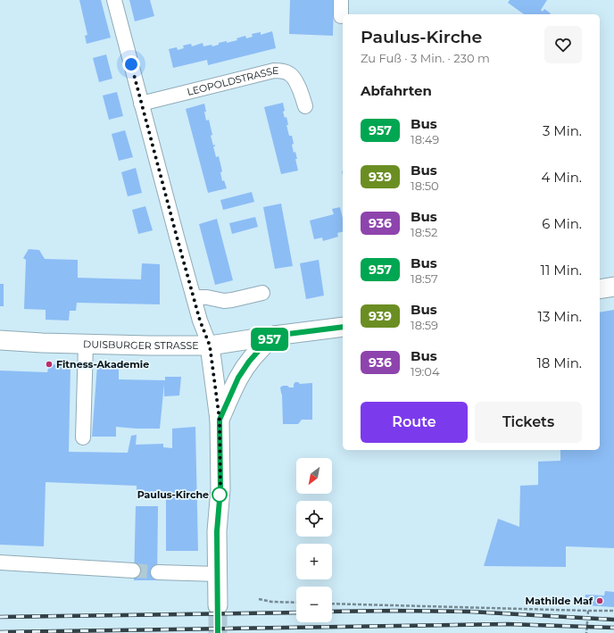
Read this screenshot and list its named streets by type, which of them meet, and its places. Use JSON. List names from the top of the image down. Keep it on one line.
{"streets":{"main road":["DUISBURGER STRASSE"],"street":["LEOPOLDSTRASSE"]},"places":["Fitness-Akademie","Paulus-Kirche","Mathilde Maf"],"lines":["bus line 957"],"north":"bottom left","page":{"on_map":"957","heading":[["Paulus-Kirche","Zu Fuß · 3 Min. · 230 m"],"Abfahrten"],"list":[{"mark":"957","name":"Bus","note":"18:49","value":"3 Min."},{"mark":"939","name":"Bus","note":"18:50","value":"4 Min."},{"mark":"936","name":"Bus","note":"18:52","value":"6 Min."},{"mark":"957","name":"Bus","note":"18:57","value":"11 Min."},{"mark":"939","name":"Bus","note":"18:59","value":"13 Min."},{"mark":"936","name":"Bus","note":"19:04","value":"18 Min."}],"buttons":["Route","Tickets"],"map_buttons":["+","−"]}}
